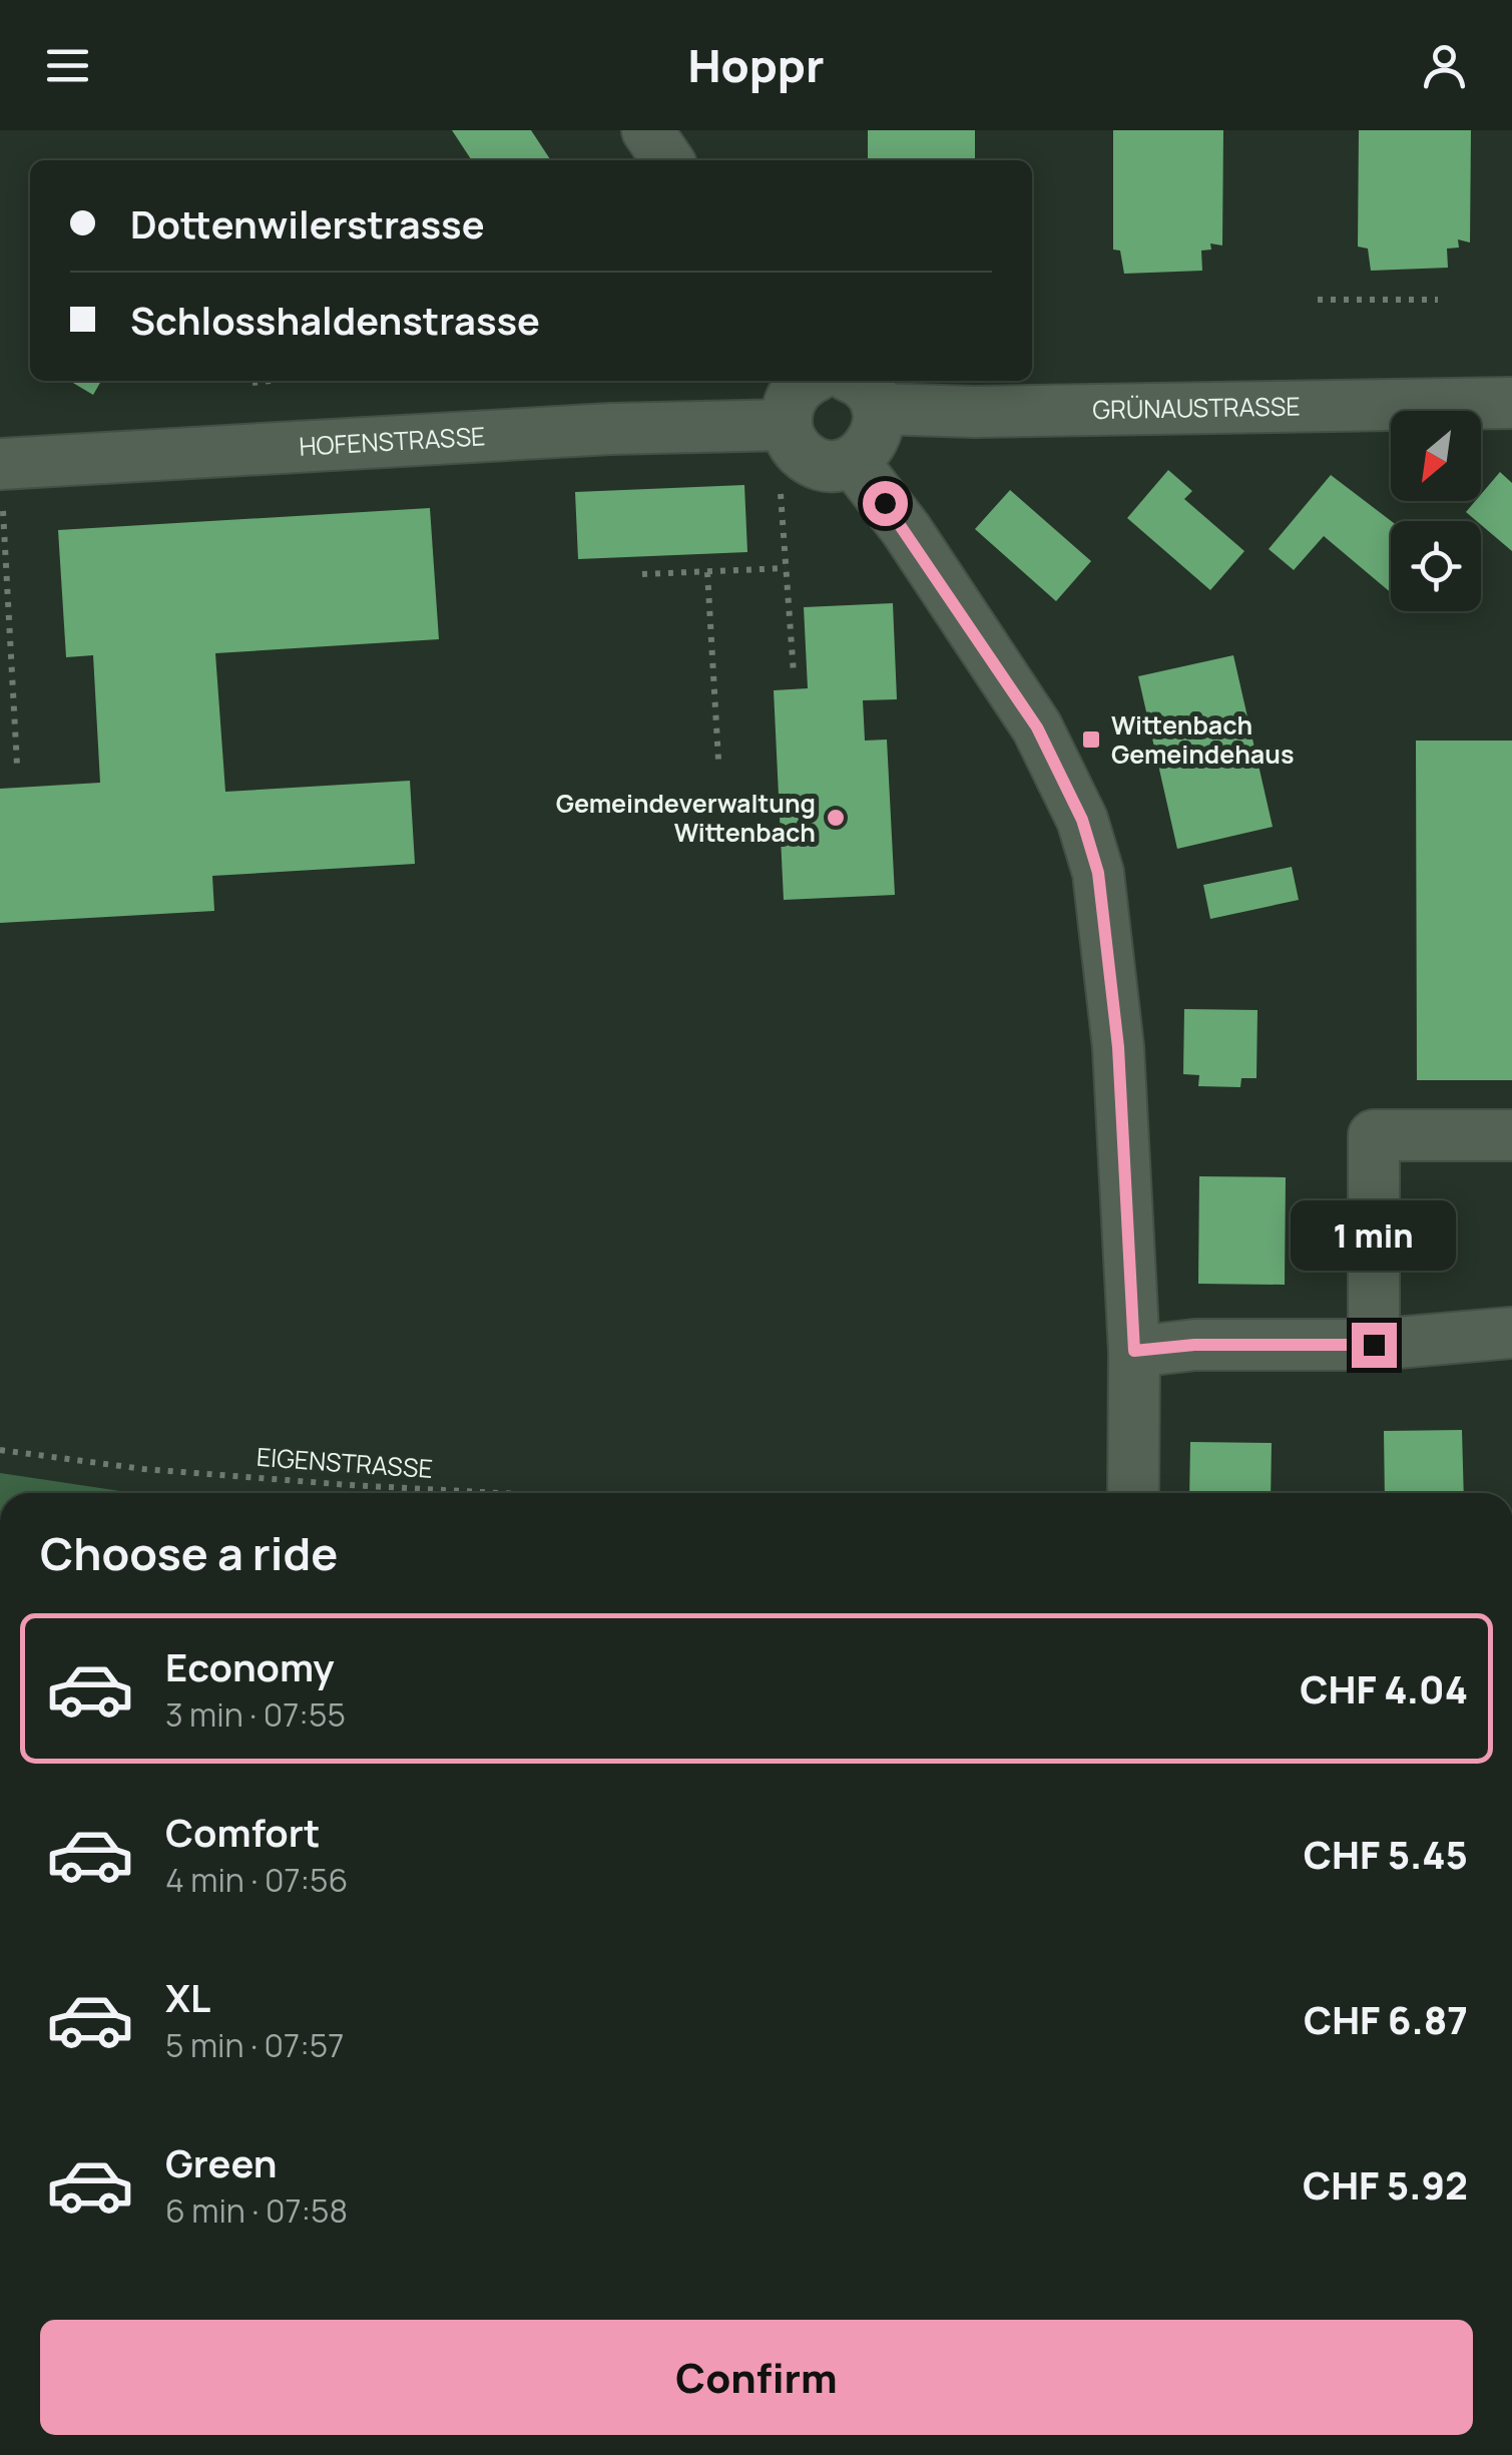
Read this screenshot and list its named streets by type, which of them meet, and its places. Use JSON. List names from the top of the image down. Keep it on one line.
{"streets":{"street":["GRÜNAUSTRASSE","HOFENSTRASSE"],"path":["EIGENSTRASSE"]},"crossings":[["GRÜNAUSTRASSE","HOFENSTRASSE"]],"places":{"transit":["Wittenbach Gemeindehaus"],"other":["Gemeindeverwaltung Wittenbach"]},"north":"bottom left","page":{"header":"Hoppr","banner":["Dottenwilerstrasse","Schlosshaldenstrasse"],"bubble":"1 min","heading":"Choose a ride","list":[{"name":"Economy","note":"3 min · 07:55","value":"CHF 4.04"},{"name":"Comfort","note":"4 min · 07:56","value":"CHF 5.45"},{"name":"XL","note":"5 min · 07:57","value":"CHF 6.87"},{"name":"Green","note":"6 min · 07:58","value":"CHF 5.92"}],"buttons":"Confirm"}}
